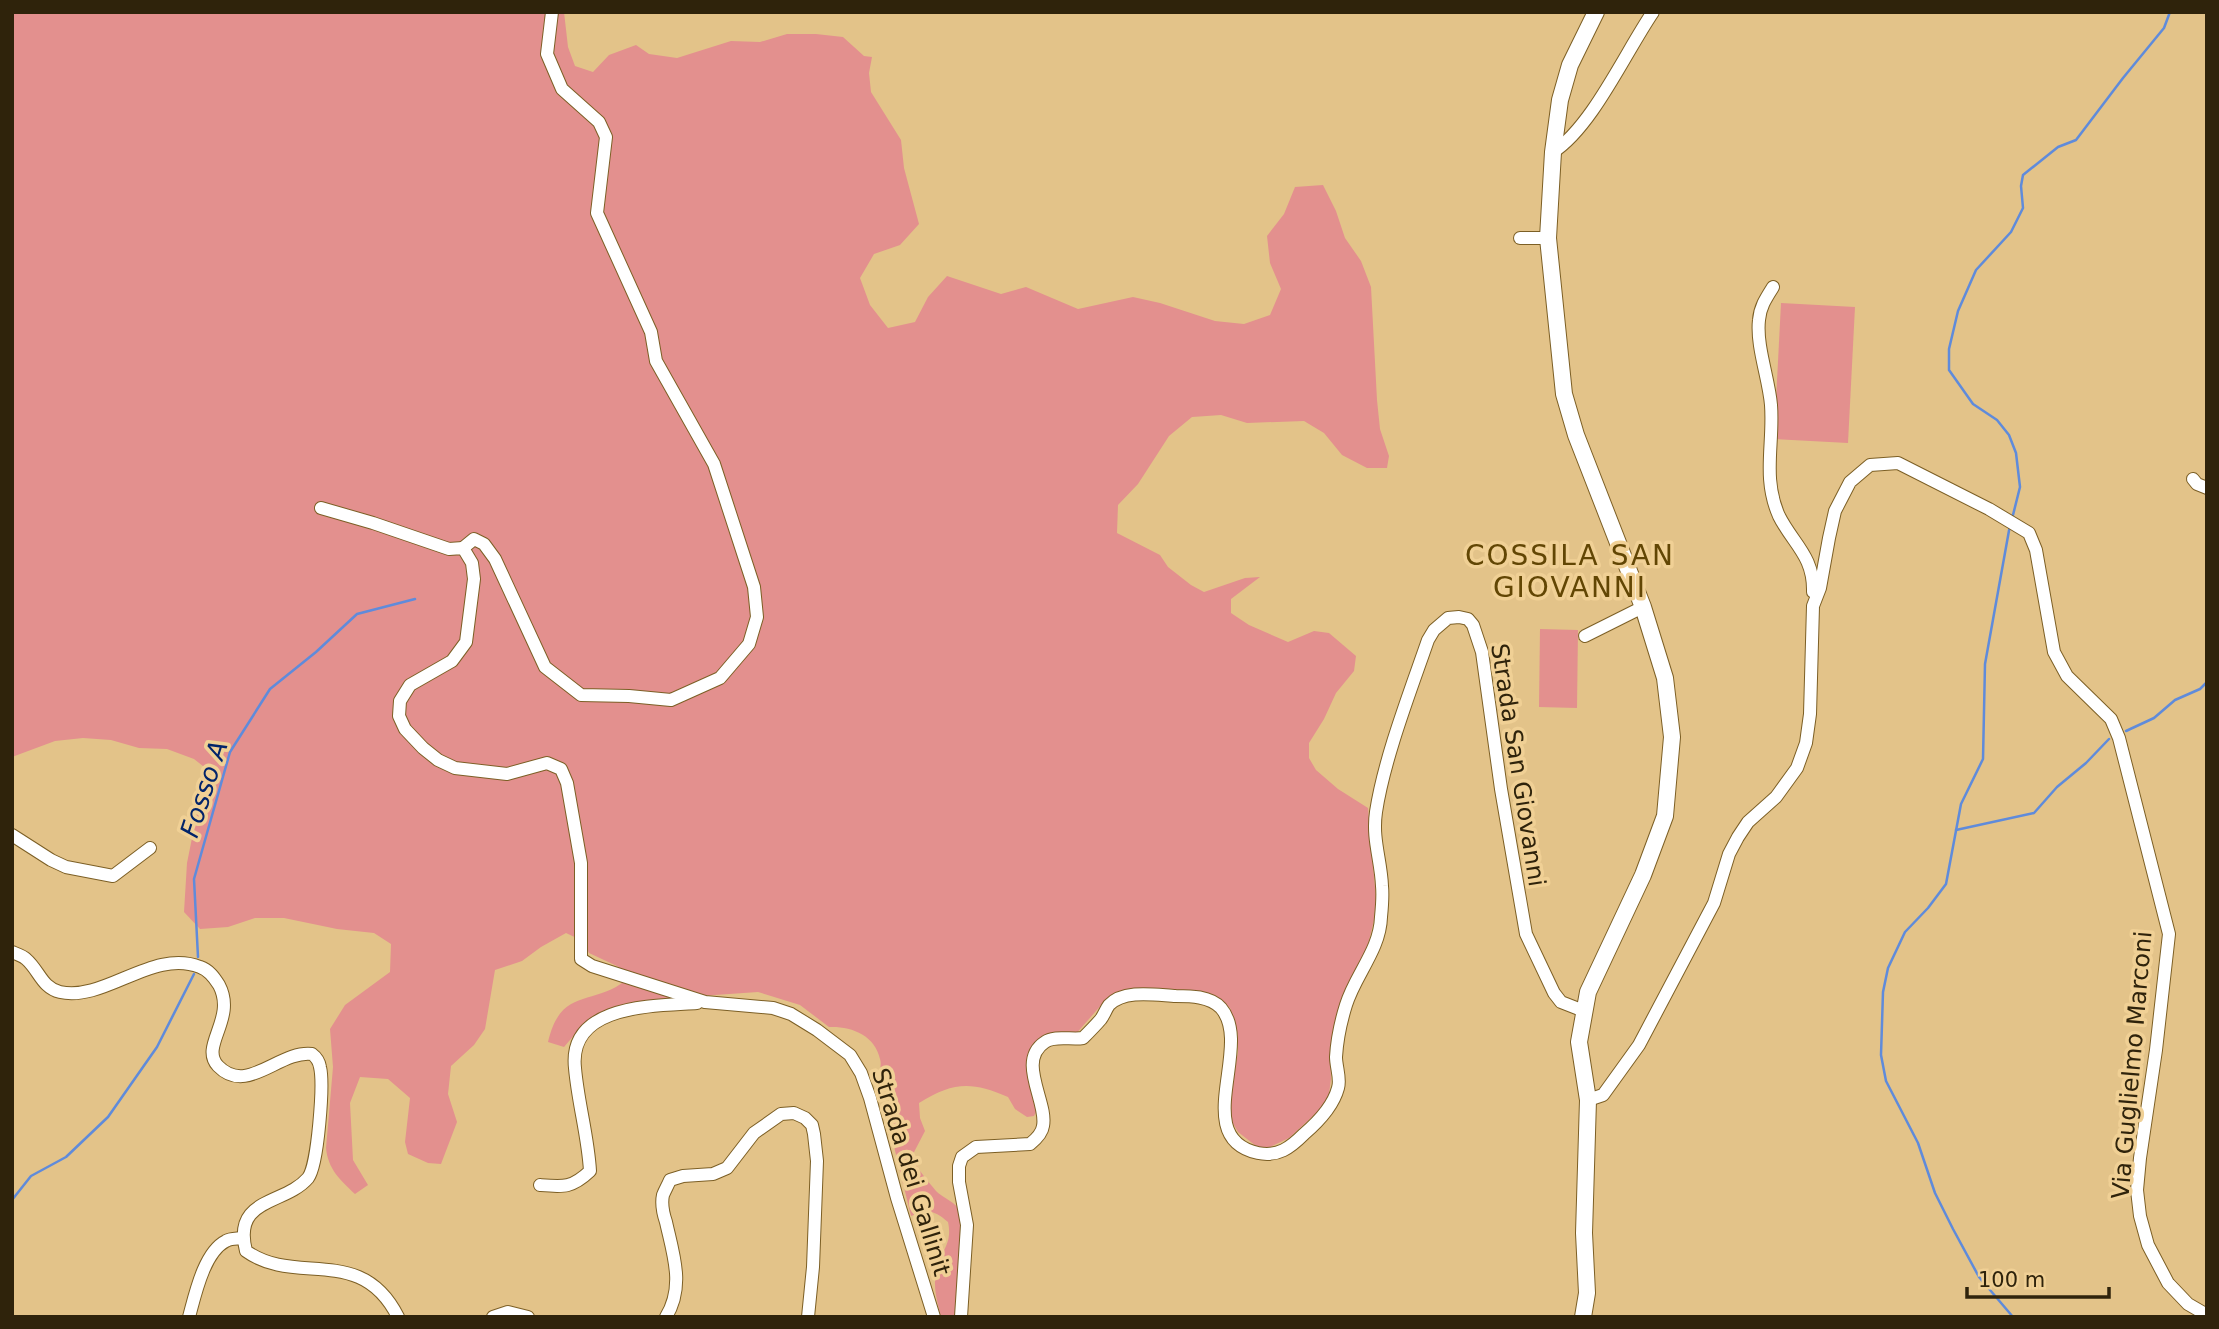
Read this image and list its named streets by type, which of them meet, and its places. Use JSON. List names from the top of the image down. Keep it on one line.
{"streets":{"street":["Strada San Giovanni","Via Guglielmo Marconi","Strada dei Gallinit"]},"districts":["COSSILA SAN GIOVANNI"],"water":["Fosso A"],"scale_bar":"100 m"}
